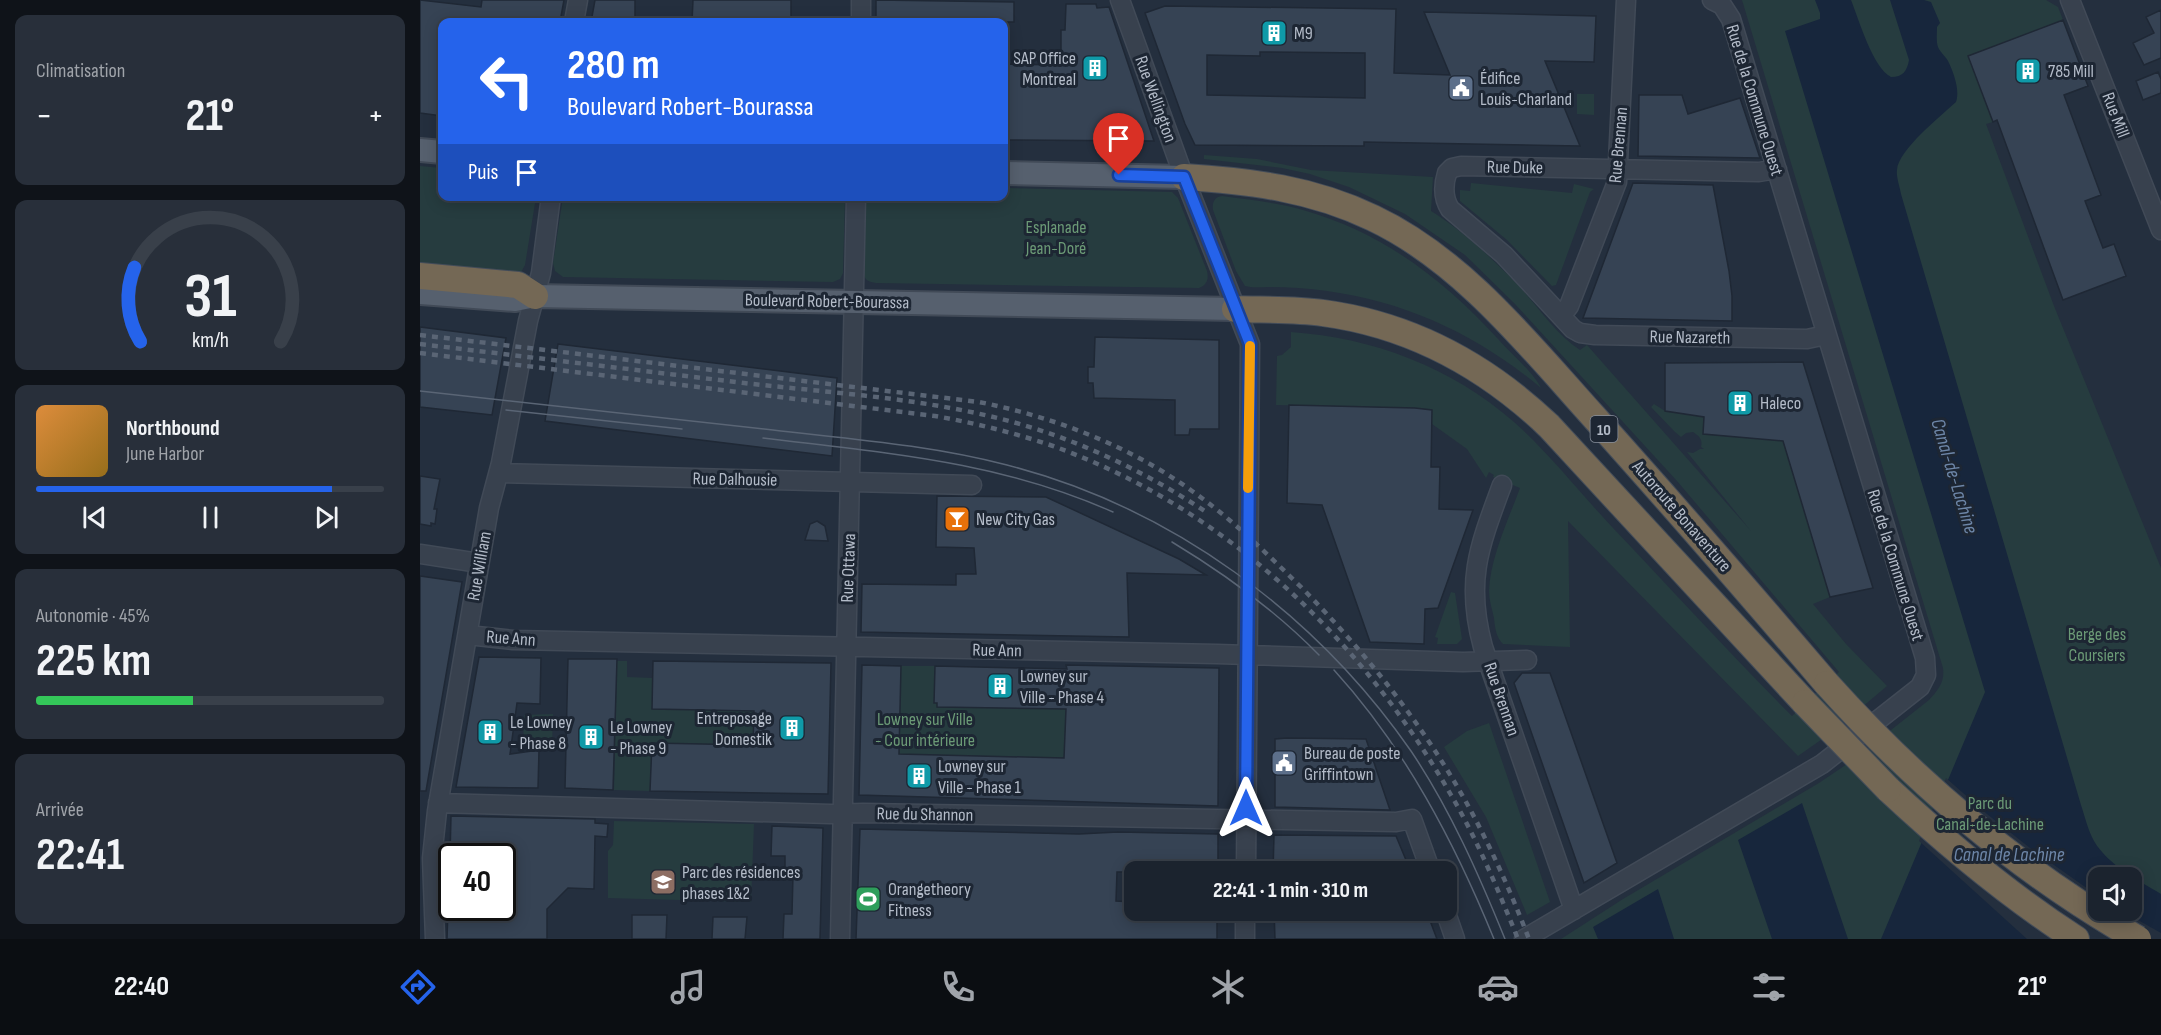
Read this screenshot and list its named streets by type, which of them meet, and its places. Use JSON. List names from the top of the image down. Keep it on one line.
{"streets":{"highway":["10","Autoroute Bonaventure"],"main road":["Boulevard Robert-Bourassa"],"street":["Rue Wellington","Rue de la Commune Ouest","Rue Mill","Rue Brennan","Rue Duke","Rue Nazareth","Rue Dalhousie","Rue William","Rue Ottawa","Rue Ann","Rue du Shannon"]},"crossings":[["Rue Wellington","Boulevard Robert-Bourassa"],["Rue Wellington","Autoroute Bonaventure"],["Rue Wellington","Rue Ann"],["Rue Wellington","Rue du Shannon"],["Rue de la Commune Ouest","Rue Brennan"],["Rue de la Commune Ouest","Rue Duke"],["Rue de la Commune Ouest","Rue Nazareth"],["Rue Brennan","Rue Duke"],["Rue Brennan","Rue Nazareth"],["Rue Brennan","Rue Ann"],["Rue Duke","Rue Nazareth"],["Boulevard Robert-Bourassa","Autoroute Bonaventure"],["Boulevard Robert-Bourassa","Rue William"],["Boulevard Robert-Bourassa","Rue Ottawa"],["Rue Dalhousie","Rue William"],["Rue Dalhousie","Rue Ottawa"],["Rue William","Rue Ann"],["Rue William","Rue du Shannon"],["Rue Ottawa","Rue Ann"],["Rue Ottawa","Rue du Shannon"]],"water":["Canal-de-Lachine","Canal de Lachine"],"parks":["Esplanade Jean-Doré","Berge des Coursiers","Lowney sur Ville - Cour intérieure","Parc du Canal-de-Lachine"],"places":{"building":["M9","SAP Office Montreal","785 Mill","Haleco","Lowney sur Ville - Phase 4","Entreposage Domestik","Le Lowney - Phase 8","Le Lowney - Phase 9","Lowney sur Ville - Phase 1"],"public building":["Édifice Louis-Charland","Bureau de poste Griffintown"],"bar":["New City Gas"],"school or university":["Parc des résidences phases 1&2"],"sports":["Orangetheory Fitness"]},"page":{"tile":["Climatisation",["Autonomie · 45%","225 km"],["Arrivée","22:41"]],"turn":["280 m","Boulevard Robert-Bourassa"],"heat":["−","21°","+"],"then":"Puis","song":["Northbound","June Harbor"],"limit":"40","trip":"22:41 · 1 min · 310 m","tabs":["22:40","21°"],"gauge":["31","km/h"]}}
